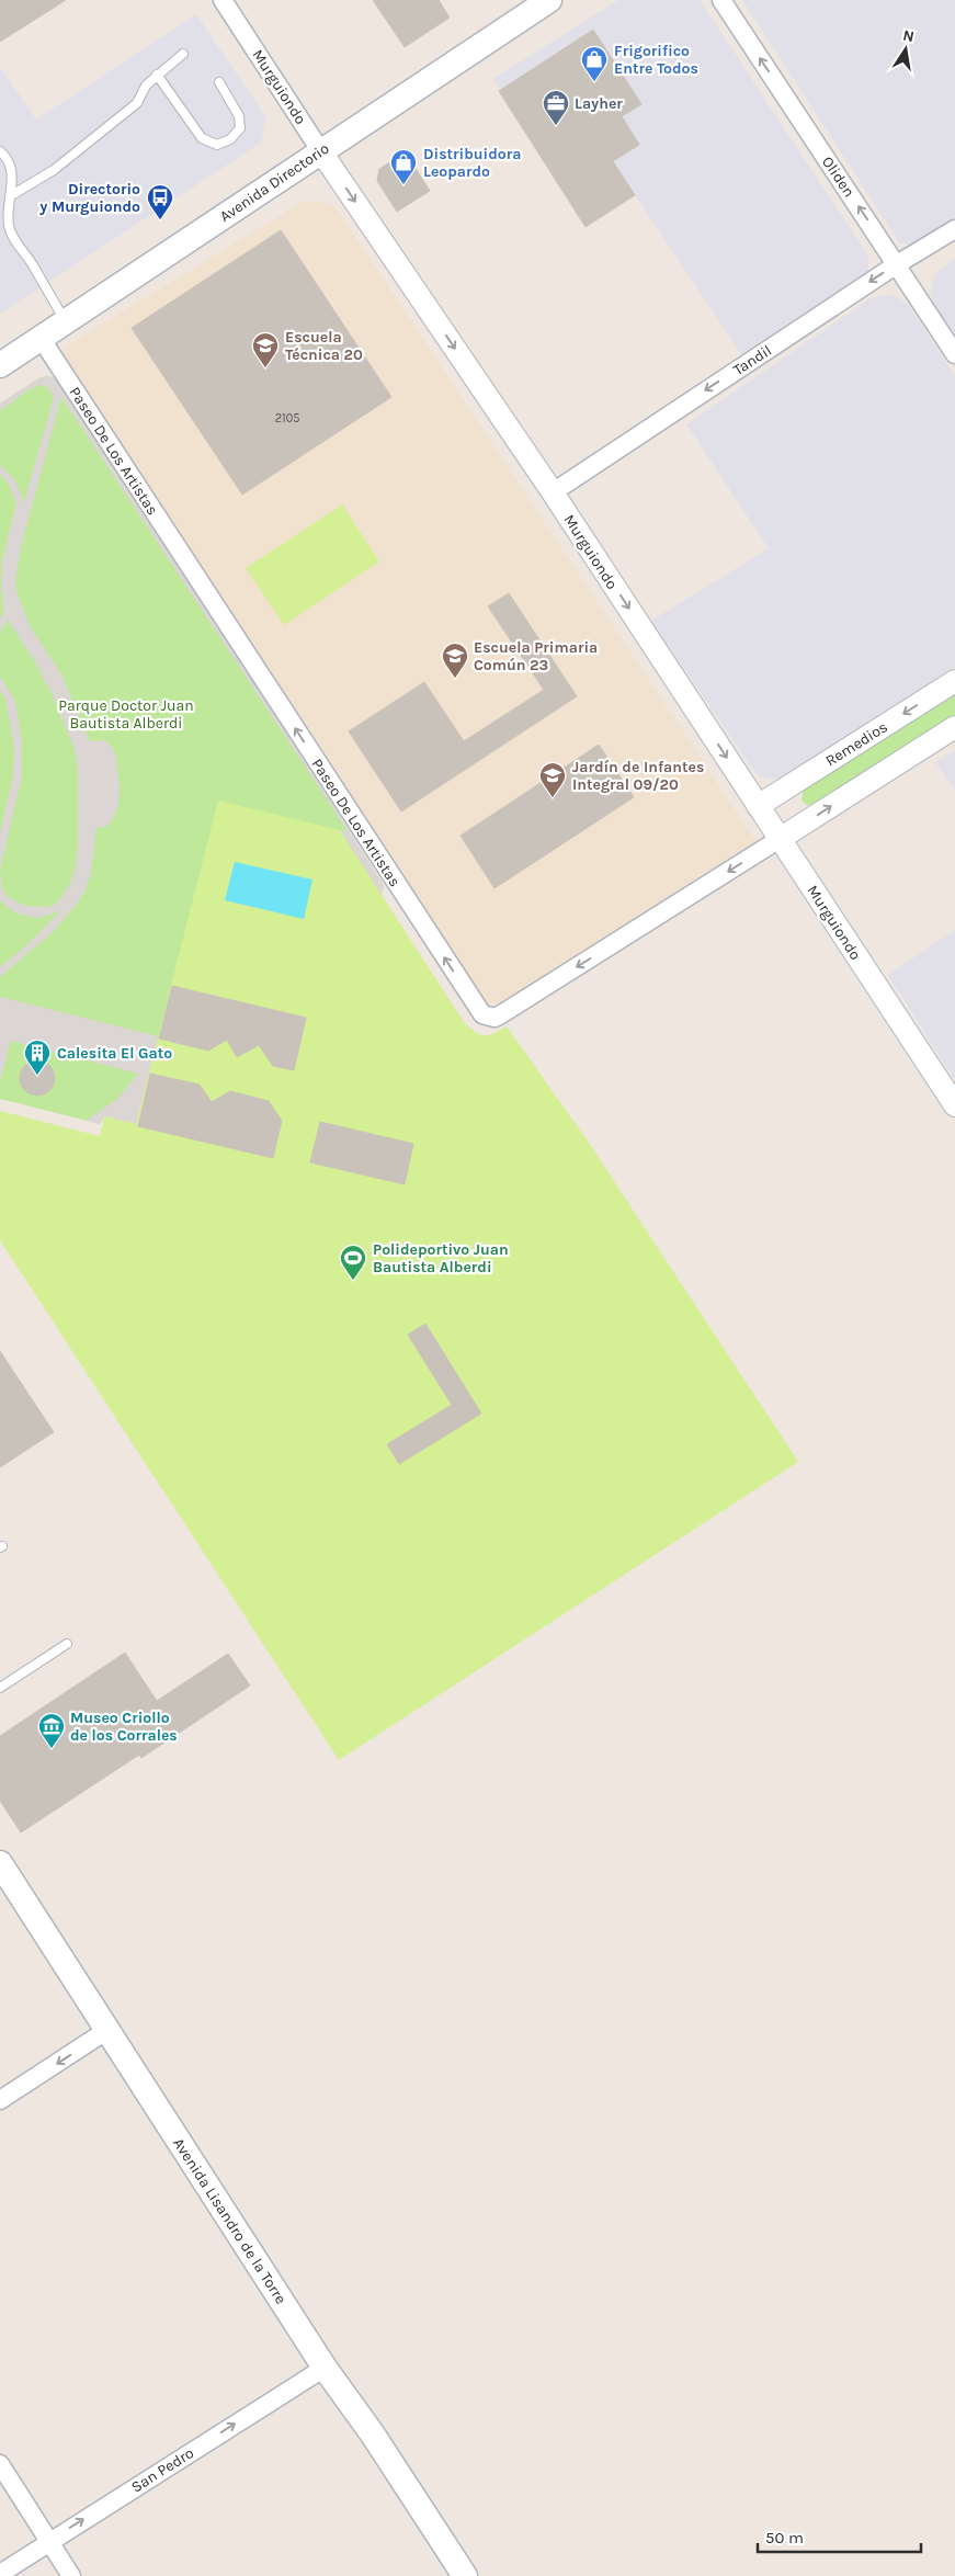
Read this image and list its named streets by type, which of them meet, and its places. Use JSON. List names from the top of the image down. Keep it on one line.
{"streets":{"main road":["Avenida Directorio","Avenida Lisandro de la Torre"],"street":["Murguiondo","Oliden","Tandil","Paseo De Los Artistas","Remedios","San Pedro"]},"crossings":[["Murguiondo","Avenida Directorio"],["Murguiondo","Tandil"],["Murguiondo","Paseo De Los Artistas"],["Murguiondo","Remedios"],["Oliden","Tandil"],["Avenida Directorio","Paseo De Los Artistas"],["Avenida Lisandro de la Torre","San Pedro"]],"one_way":["Murguiondo","Oliden","Tandil","San Pedro"],"parks":["Parque Doctor Juan Bautista Alberdi"],"places":{"shop":["Frigorifico Entre Todos","Distribuidora Leopardo"],"office":["Layher"],"bus stop":["Directorio y Murguiondo"],"school or university":["Escuela Técnica 20","Escuela Primaria Común 23","Jardín de Infantes Integral 09/20"],"building":["Calesita El Gato"],"sports":["Polideportivo Juan Bautista Alberdi"],"museum":["Museo Criollo de los Corrales"]},"house_numbers":["2105"],"scale_bar":"50 m","north":"top"}
